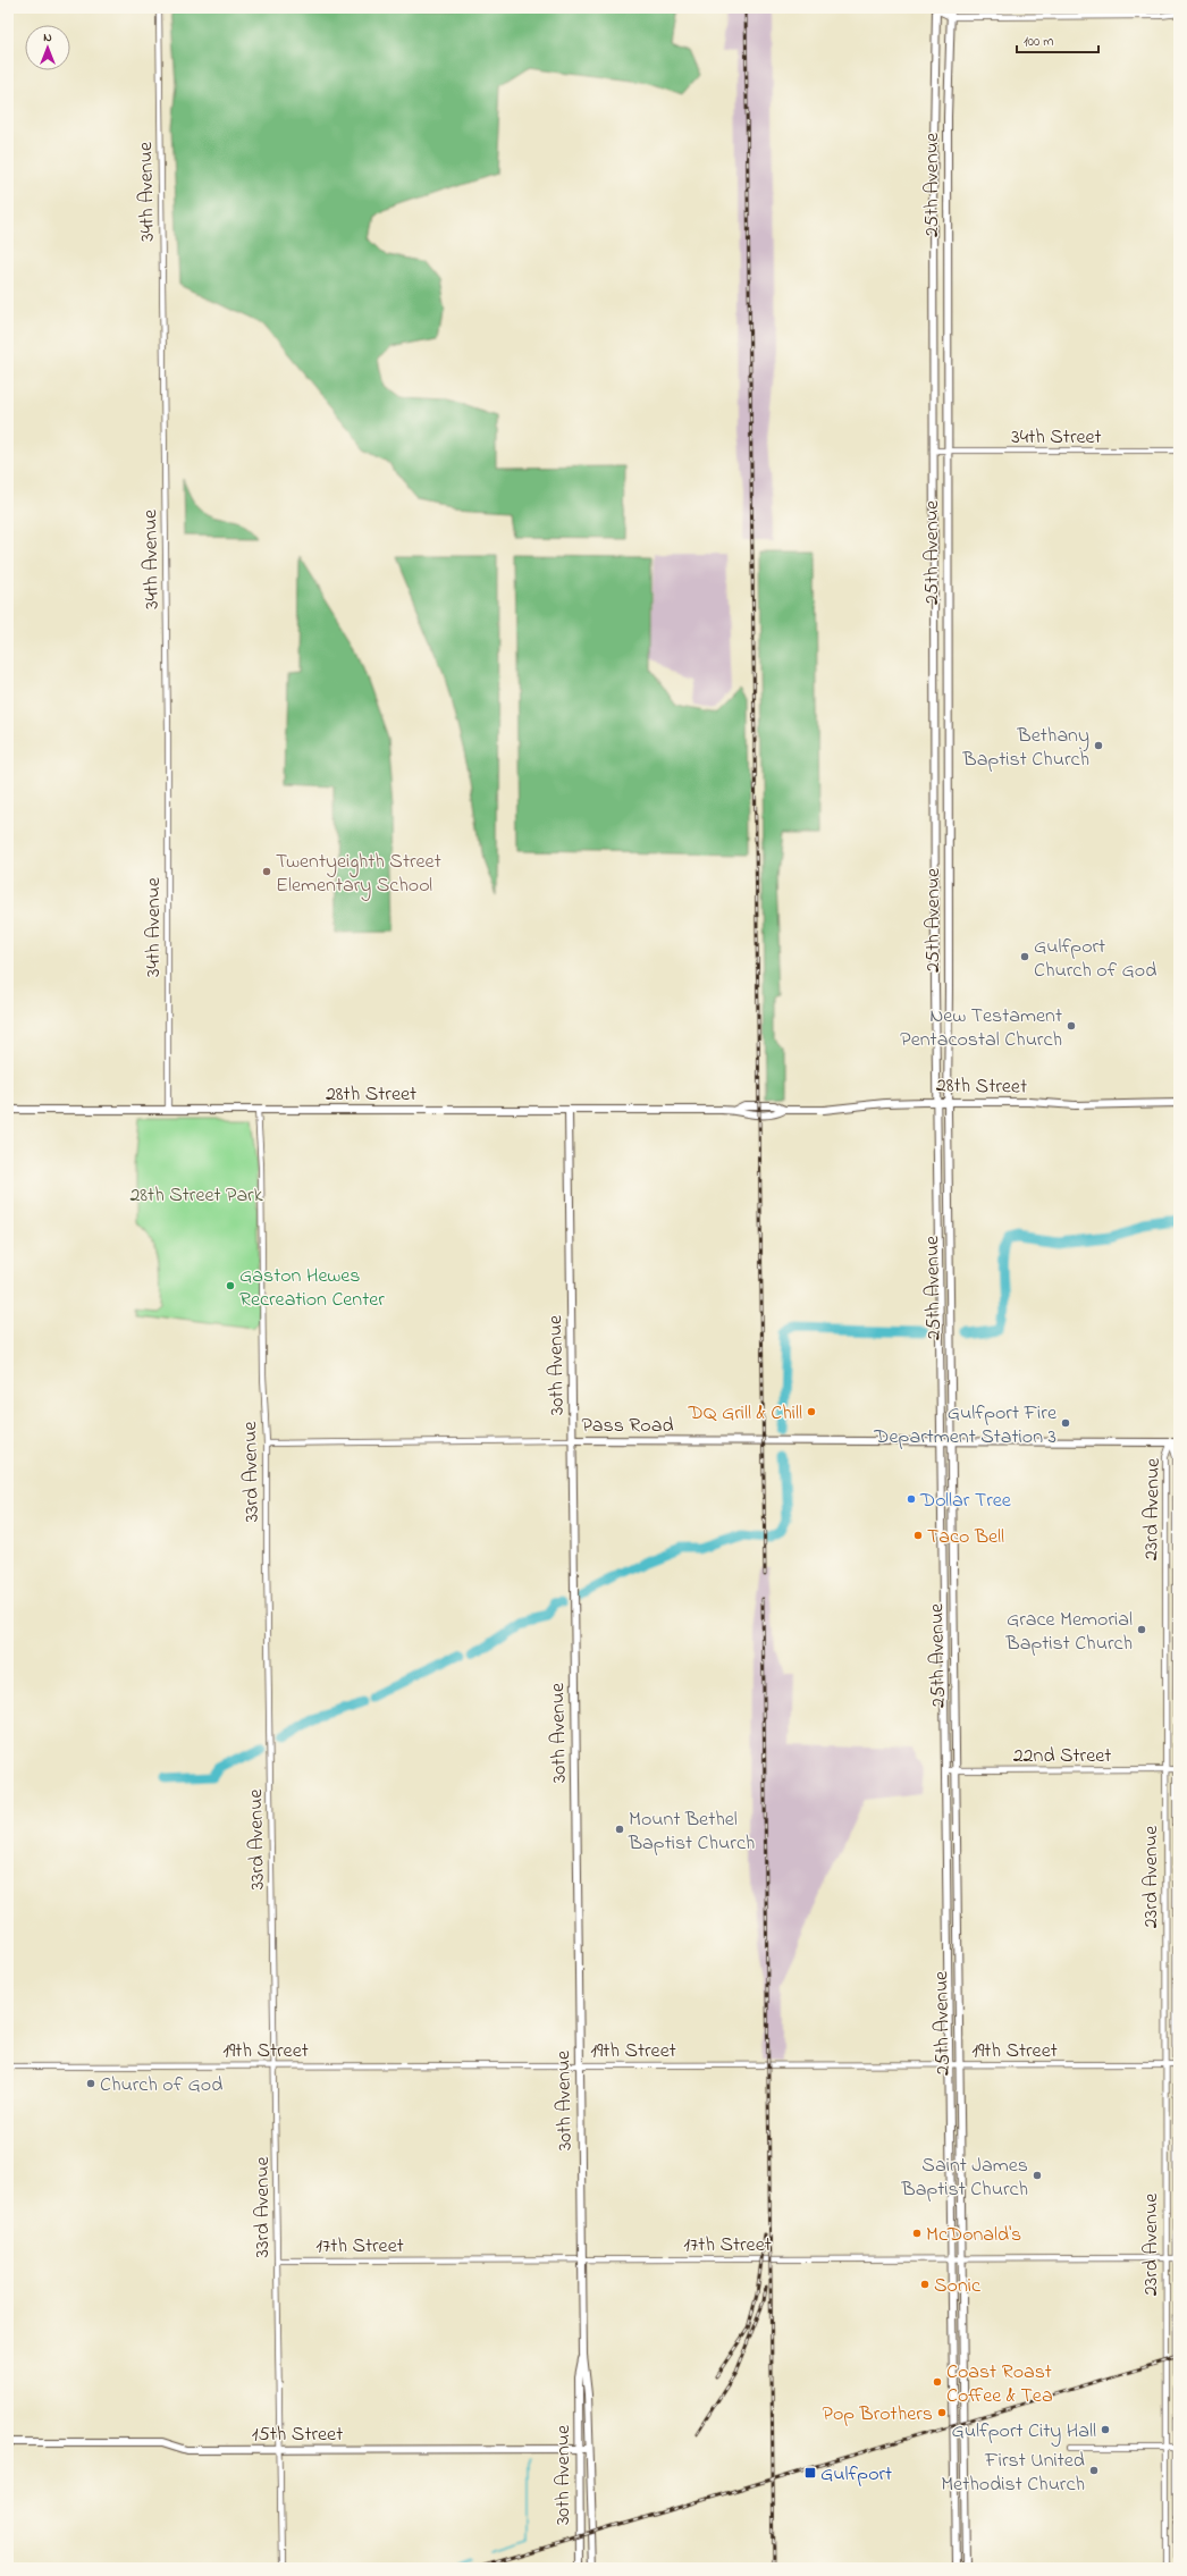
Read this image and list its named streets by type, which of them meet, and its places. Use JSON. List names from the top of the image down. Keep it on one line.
{"streets":{"main road":["25th Avenue","28th Street","30th Avenue","Pass Road","15th Street"],"street":["34th Avenue","34th Street","33rd Avenue","23rd Avenue","22nd Street","19th Street","17th Street"]},"crossings":[["25th Avenue","34th Street"],["25th Avenue","28th Street"],["25th Avenue","Pass Road"],["25th Avenue","22nd Street"],["25th Avenue","19th Street"],["25th Avenue","17th Street"],["34th Avenue","28th Street"],["28th Street","30th Avenue"],["28th Street","33rd Avenue"],["30th Avenue","Pass Road"],["30th Avenue","19th Street"],["30th Avenue","17th Street"],["30th Avenue","15th Street"],["Pass Road","33rd Avenue"],["Pass Road","23rd Avenue"],["33rd Avenue","19th Street"],["33rd Avenue","17th Street"],["33rd Avenue","15th Street"],["23rd Avenue","22nd Street"],["23rd Avenue","19th Street"],["23rd Avenue","17th Street"]],"parks":["28th Street Park"],"places":{"other":["Bethany Baptist Church","Twentyeighth Street Elementary School","Gulfport Church of God","New Testament Pentacostal Church","Gaston Hewes Recreation Center","DQ Grill & Chill","Gulfport Fire Department Station 3","Dollar Tree","Taco Bell","Grace Memorial Baptist Church","Mount Bethel Baptist Church","Church of God","Saint James Baptist Church","McDonald's","Sonic","Coast Roast Coffee & Tea","Pop Brothers","Gulfport City Hall","First United Methodist Church"],"transit":["Gulfport"]},"scale_bar":"100 m","north":"top"}
